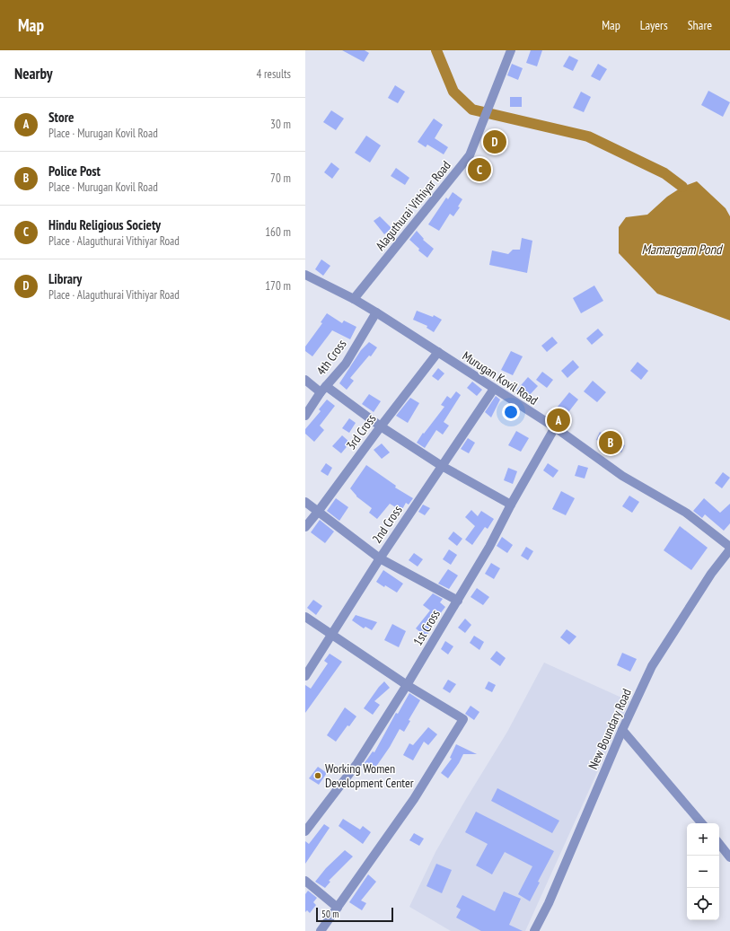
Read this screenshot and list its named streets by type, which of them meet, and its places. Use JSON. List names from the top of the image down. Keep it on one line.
{"streets":{"street":["Alaguthurai Vithiyar Road","4th Cross","Murugan Kovil Road","3rd Cross","2nd Cross","1st Cross","New Boundary Road"]},"crossings":[["Alaguthurai Vithiyar Road","Murugan Kovil Road"],["4th Cross","Murugan Kovil Road"],["Murugan Kovil Road","3rd Cross"],["Murugan Kovil Road","2nd Cross"],["Murugan Kovil Road","1st Cross"]],"water":["Mamangam Pond"],"places":["Working Women Development Center"],"scale_bar":"50 m","page":{"header":"Map","nav":["Map","Layers","Share"],"heading":["Nearby","4 results"],"list":[{"mark":"A","name":"Store","note":"Place · Murugan Kovil Road","value":"30 m"},{"mark":"B","name":"Police Post","note":"Place · Murugan Kovil Road","value":"70 m"},{"mark":"C","name":"Hindu Religious Society","note":"Place · Alaguthurai Vithiyar Road","value":"160 m"},{"mark":"D","name":"Library","note":"Place · Alaguthurai Vithiyar Road","value":"170 m"}],"pins":["D","C","A","B"],"map_buttons":["+","−"],"scale":"50 m"}}
